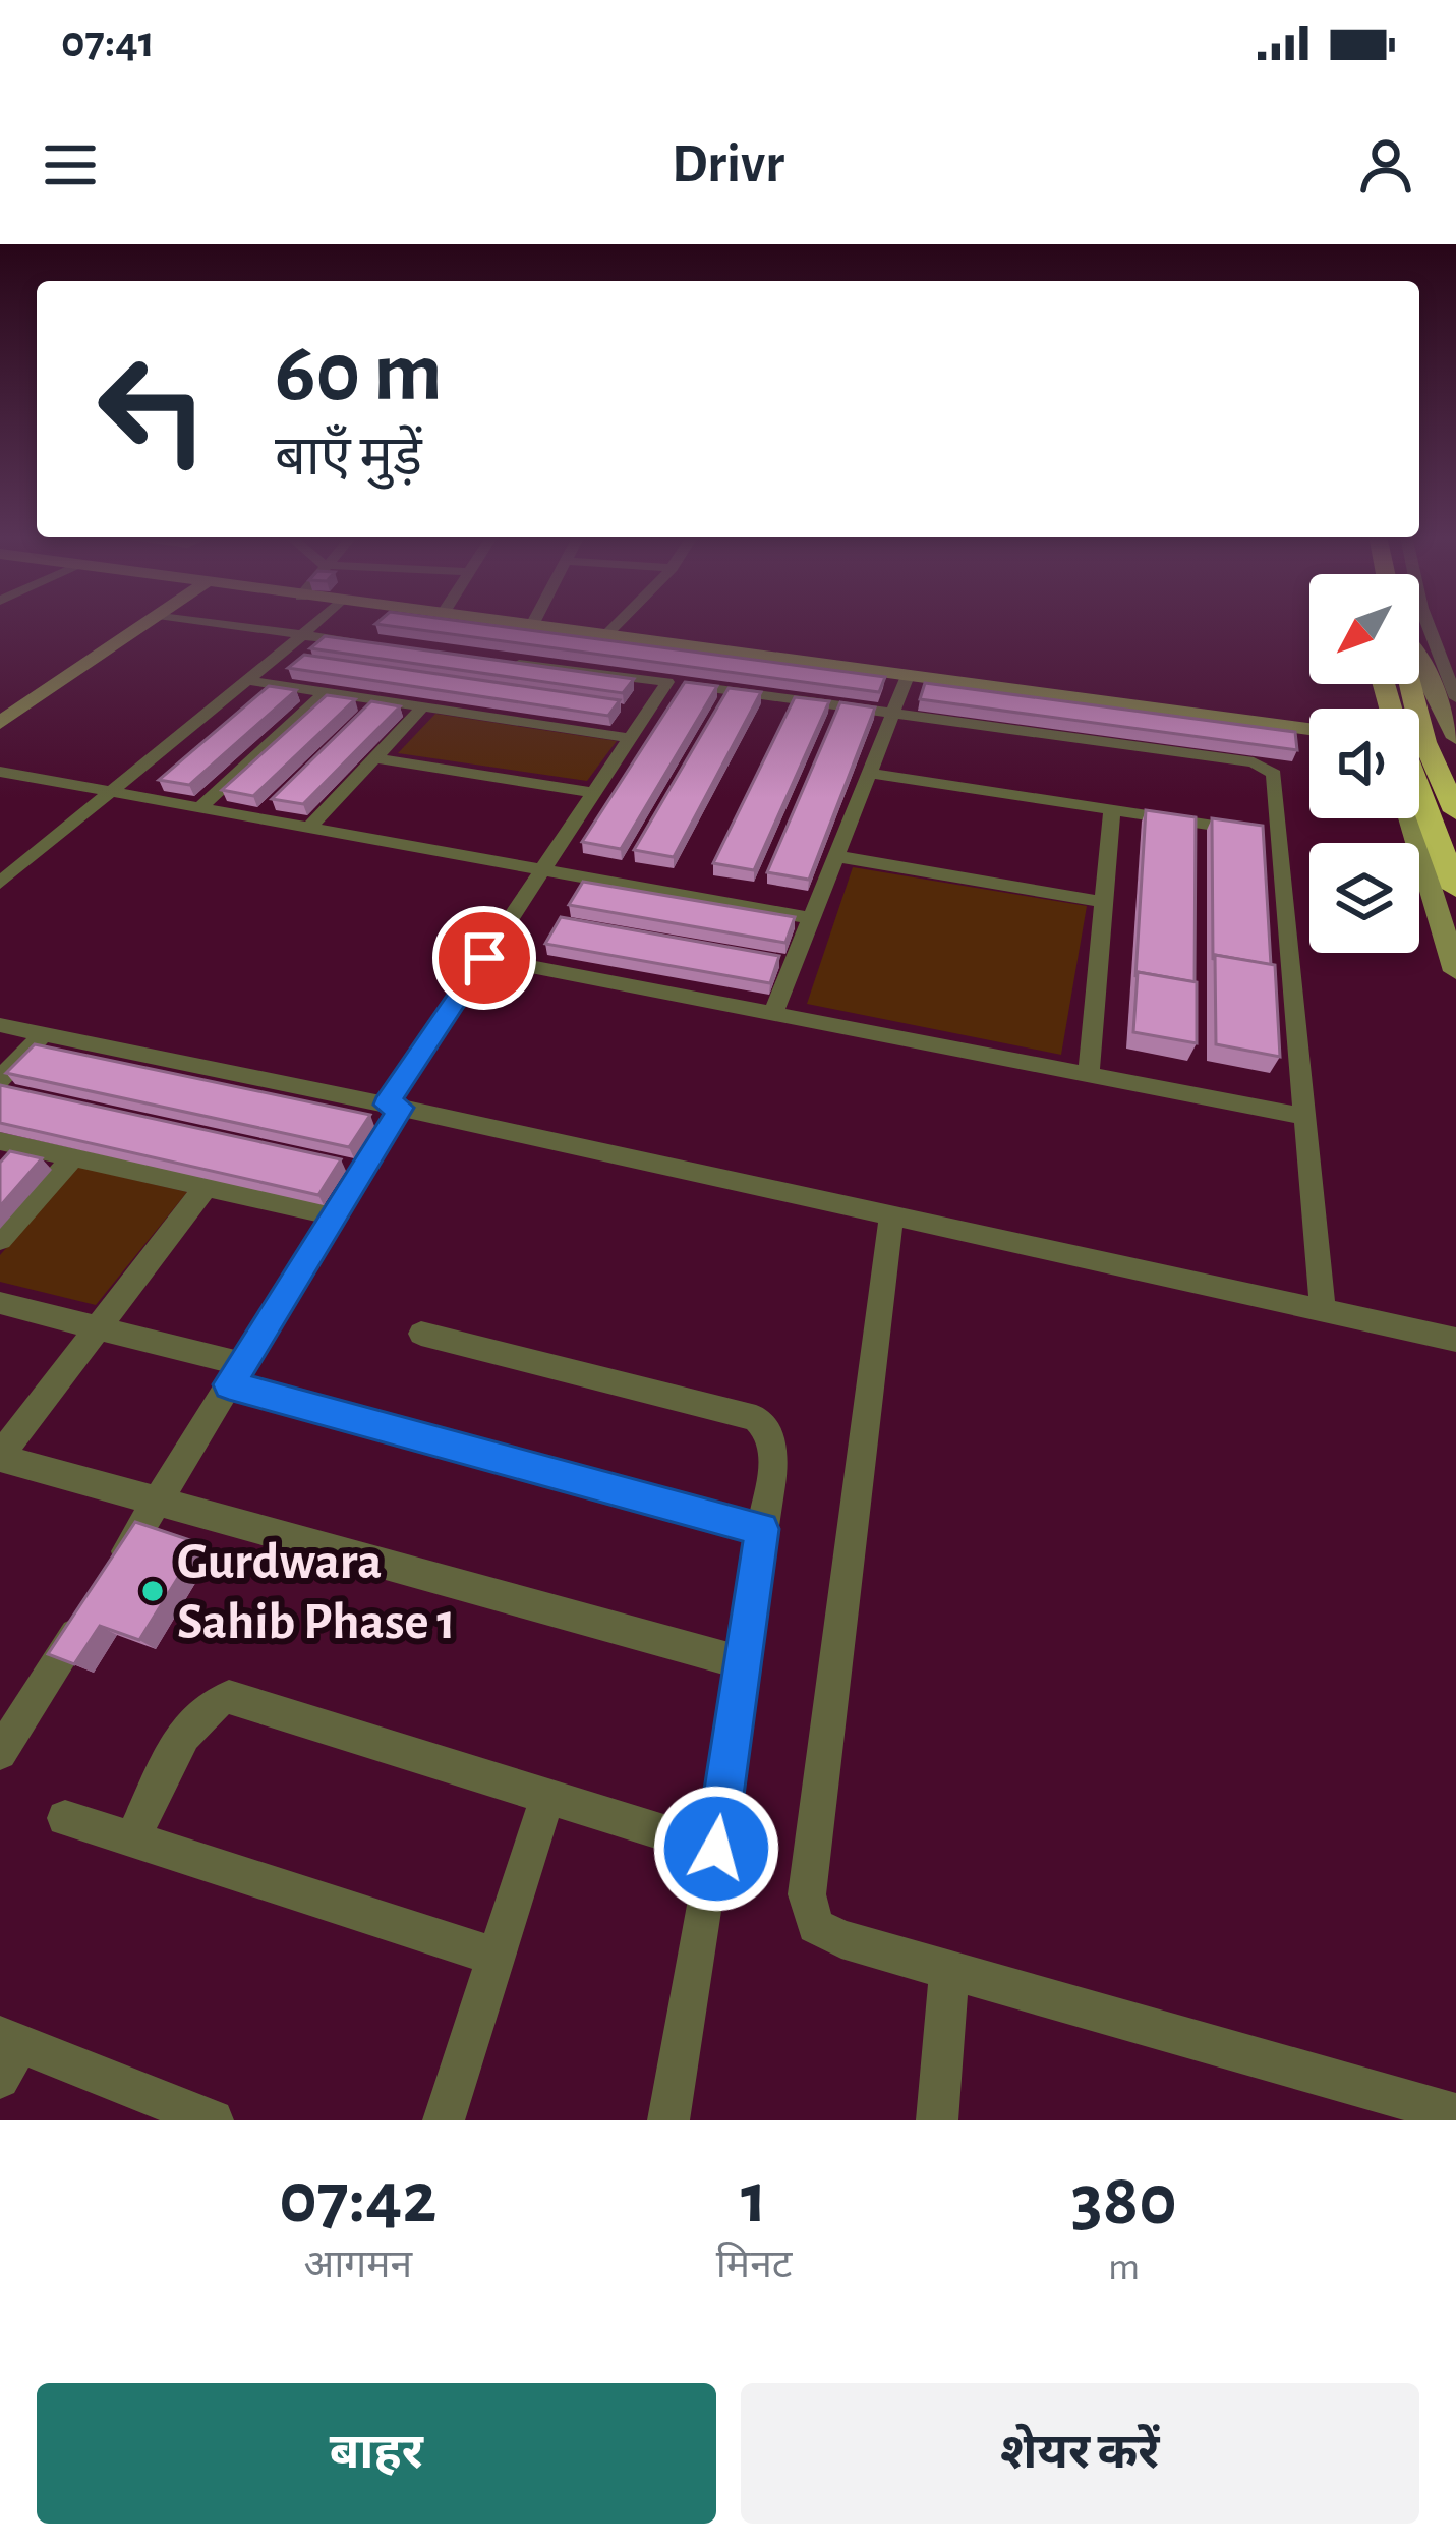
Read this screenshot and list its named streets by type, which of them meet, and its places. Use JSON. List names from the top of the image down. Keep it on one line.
{"places":["Gurdwara Sahib Phase 1"],"north":"bottom left","page":{"status":"07:41","header":"Drivr","turn":["60 m","बाएँ मुड़ें"],"eta":["07:42","आगमन","1","मिनट","380","m"],"buttons":["बाहर","शेयर करें"]}}
